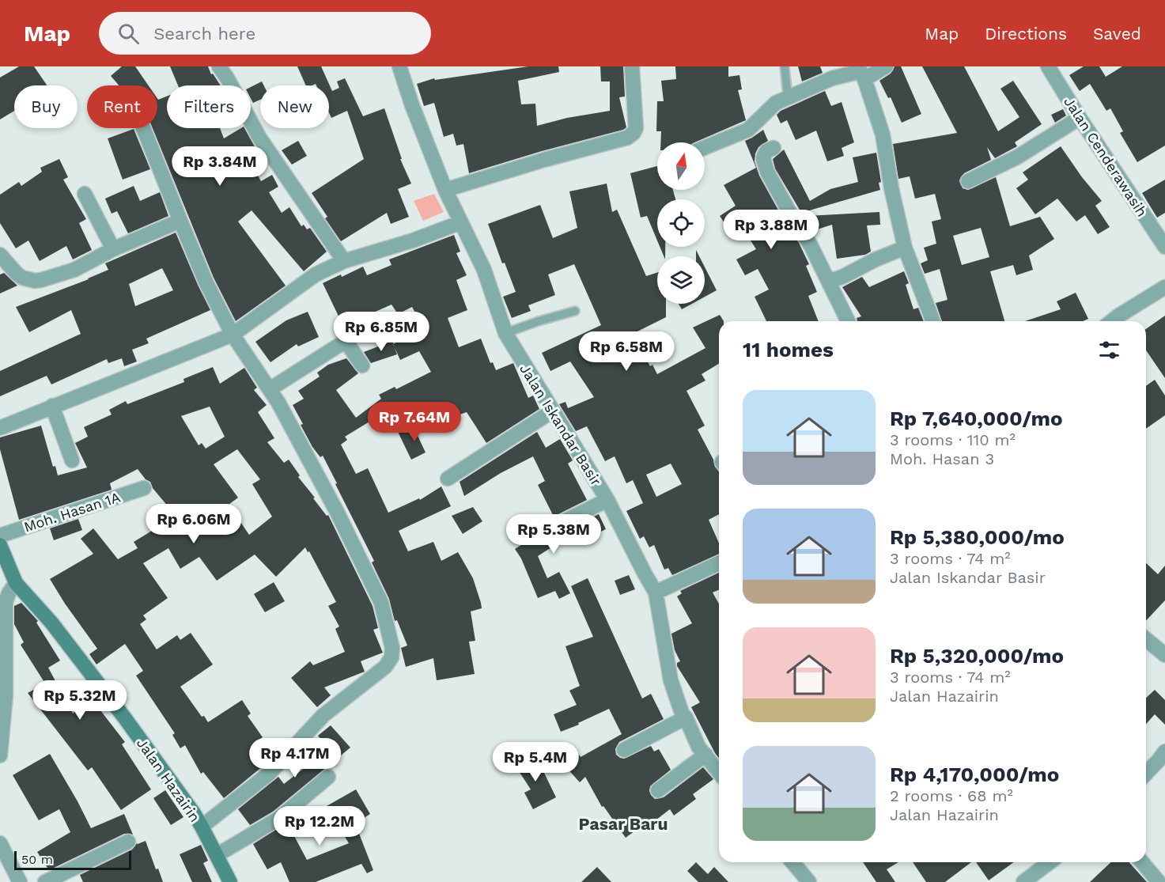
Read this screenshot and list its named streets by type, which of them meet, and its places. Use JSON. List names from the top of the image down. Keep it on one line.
{"streets":{"main road":["Jalan Hazairin"],"street":["Jalan Cenderawasih","Jalan Iskandar Basir","Moh. Hasan 1A"]},"districts":["Pasar Baru"],"scale_bar":"50 m","north":"top","page":{"header":"Map","search":"Search here","nav":["Map","Directions","Saved"],"chip":["Buy","Rent","Filters","New"],"price":["Rp 3.84M","Rp 3.88M","Rp 6.85M","Rp 6.58M","Rp 7.64M","Rp 6.06M","Rp 5.38M","Rp 5.32M","Rp 4.17M","Rp 5.4M","Rp 12.2M"],"heading":"11 homes","list":[{"name":"Rp 7,640,000/mo","note":"3 rooms · 110 m² · Moh. Hasan 3"},{"name":"Rp 5,380,000/mo","note":"3 rooms · 74 m² · Jalan Iskandar Basir"},{"name":"Rp 5,320,000/mo","note":"3 rooms · 74 m² · Jalan Hazairin"},{"name":"Rp 4,170,000/mo","note":"2 rooms · 68 m² · Jalan Hazairin"}],"scale":"50 m"}}
